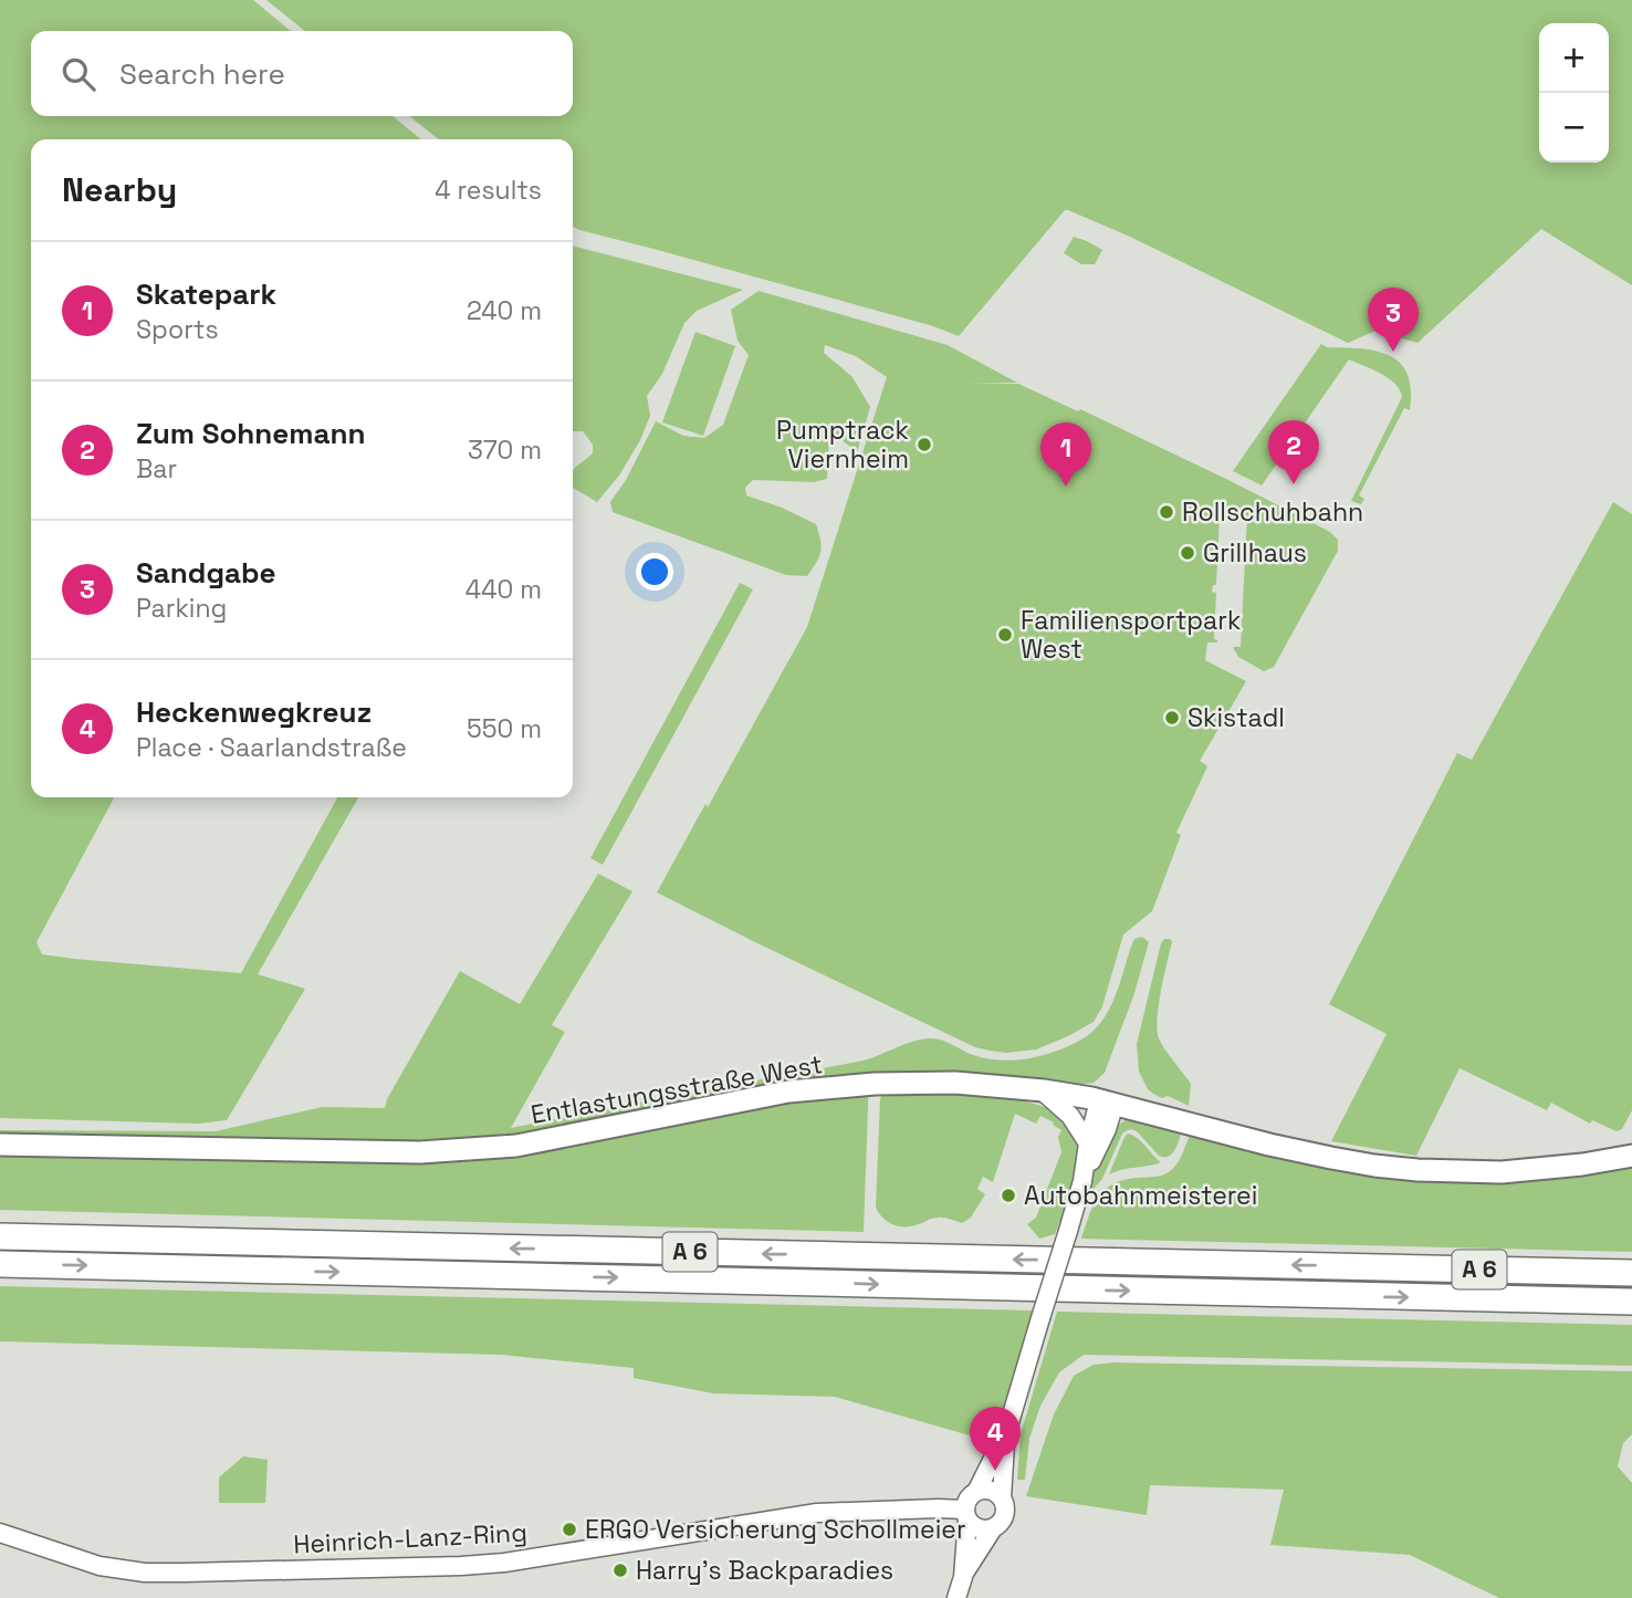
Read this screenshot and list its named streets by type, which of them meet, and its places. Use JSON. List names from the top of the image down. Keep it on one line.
{"streets":{"highway":["A 6"],"main road":["Entlastungsstraße West"],"street":["Heinrich-Lanz-Ring"]},"places":["Pumptrack Viernheim","Rollschuhbahn","Grillhaus","Familiensportpark West","Skistadl","Autobahnmeisterei","ERGO Versicherung Schollmeier","Harry's Backparadies"],"page":{"map_buttons":["+","−"],"search":"Search here","heading":["Nearby","4 results"],"list":[{"mark":"1","name":"Skatepark","note":"Sports","value":"240 m"},{"mark":"2","name":"Zum Sohnemann","note":"Bar","value":"370 m"},{"mark":"3","name":"Sandgabe","note":"Parking","value":"440 m"},{"mark":"4","name":"Heckenwegkreuz","note":"Place · Saarlandstraße","value":"550 m"}],"pins":["3","2","1","4"]}}
